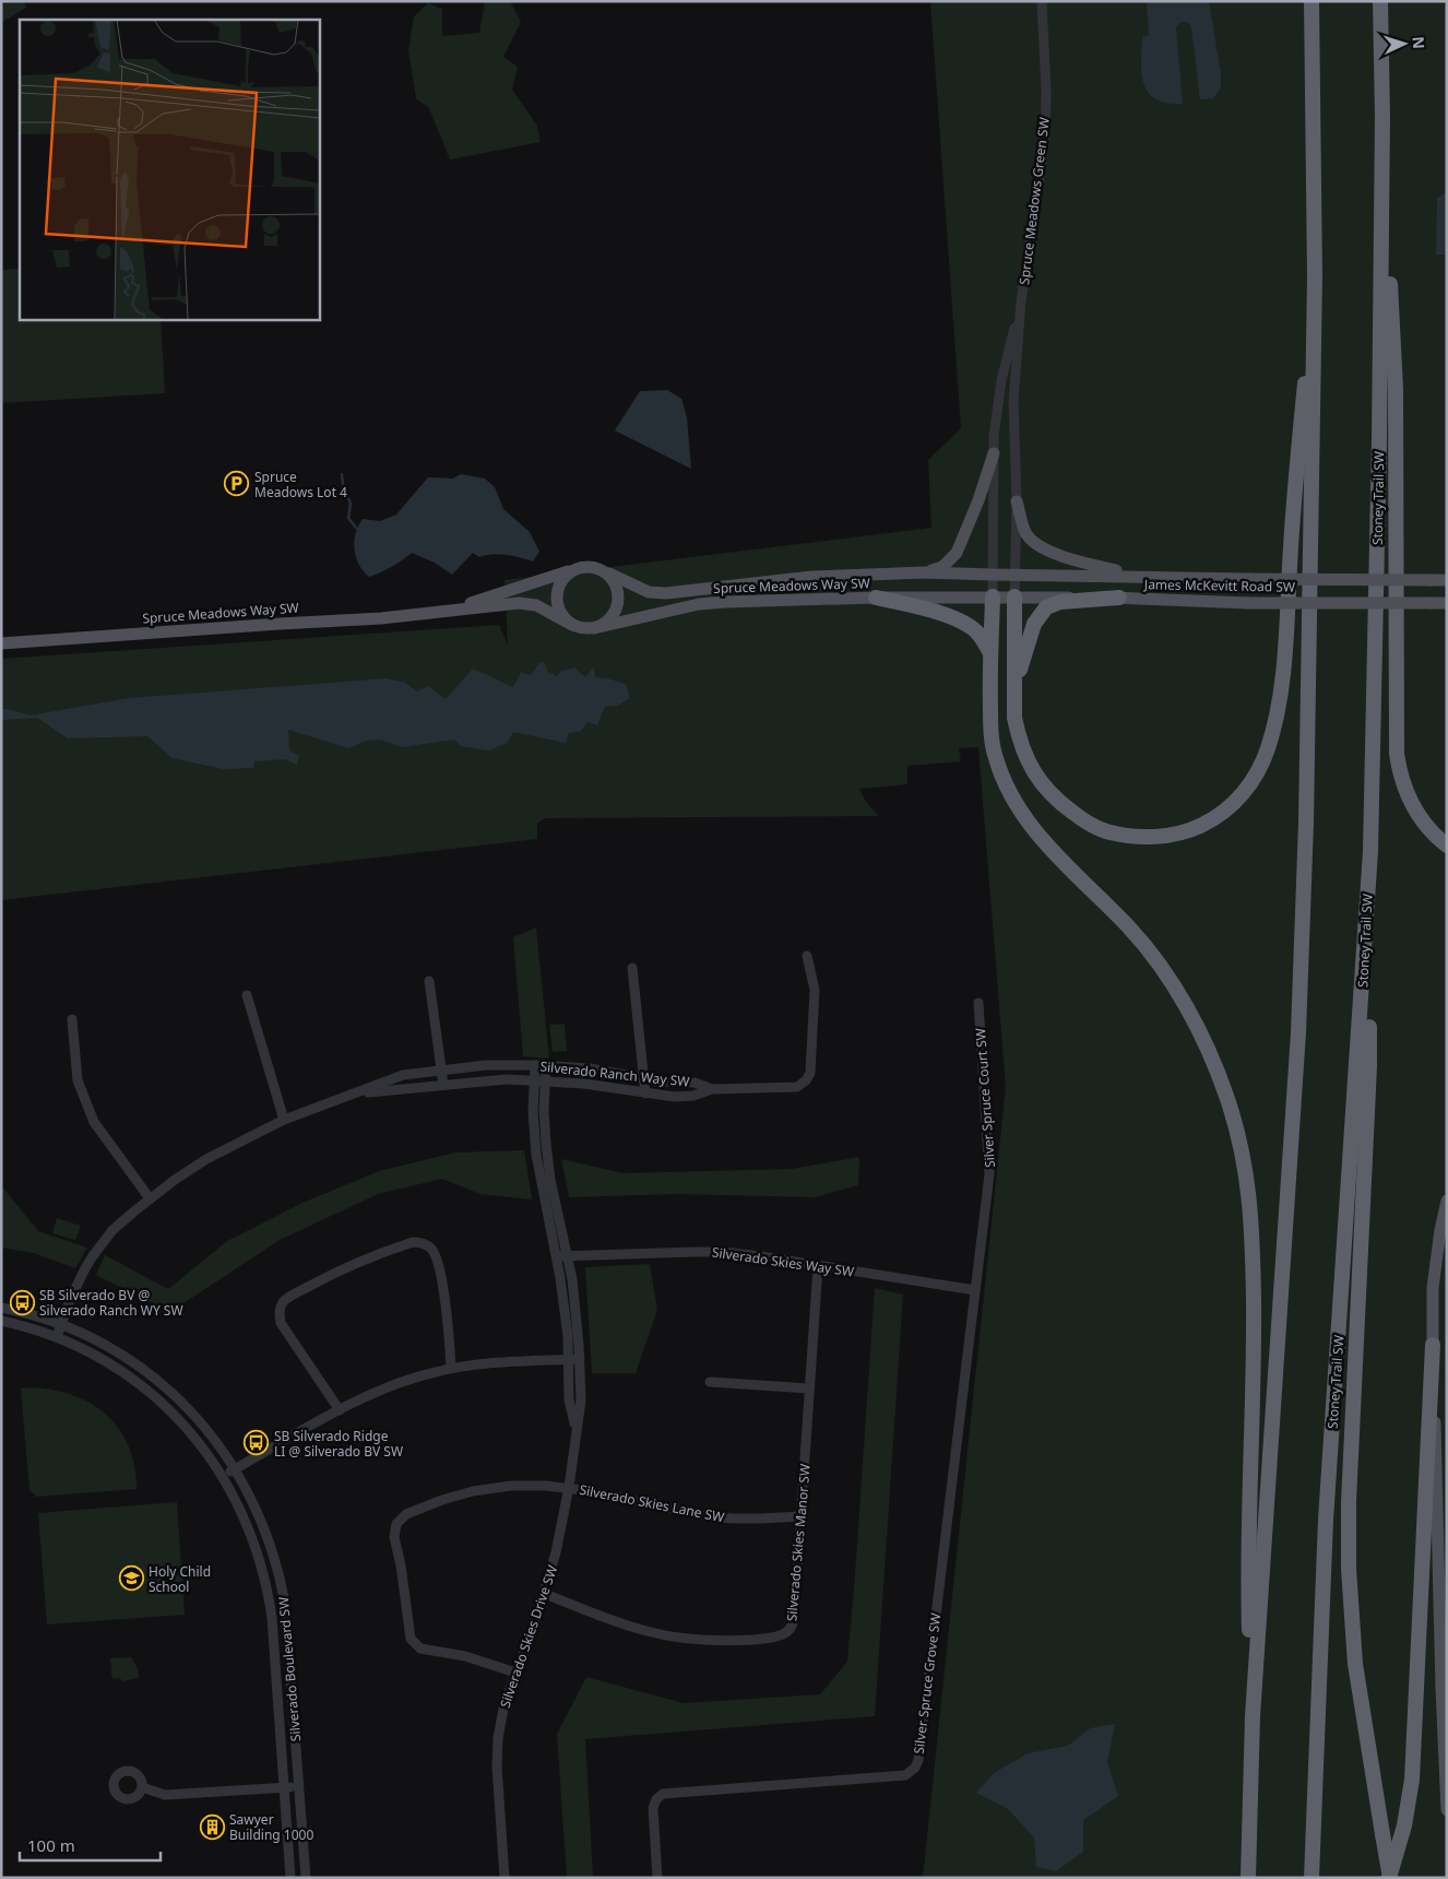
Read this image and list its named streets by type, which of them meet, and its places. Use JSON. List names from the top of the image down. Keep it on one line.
{"streets":{"highway":["Stoney Trail SW"],"main road":["Spruce Meadows Way SW","James McKevitt Road SW"],"street":["Spruce Meadows Green SW","Silverado Ranch Way SW","Silver Spruce Court SW","Silverado Skies Way SW","Silverado Skies Lane SW","Silverado Skies Manor SW","Silverado Skies Drive SW","Silverado Boulevard SW","Silver Spruce Grove SW"]},"crossings":[["Spruce Meadows Green SW","Spruce Meadows Way SW"],["Spruce Meadows Green SW","James McKevitt Road SW"],["Spruce Meadows Way SW","James McKevitt Road SW"],["Silverado Ranch Way SW","Silverado Skies Drive SW"],["Silverado Ranch Way SW","Silverado Boulevard SW"],["Silver Spruce Court SW","Silverado Skies Way SW"],["Silver Spruce Court SW","Silver Spruce Grove SW"],["Silverado Skies Way SW","Silverado Skies Manor SW"],["Silverado Skies Way SW","Silverado Skies Drive SW"],["Silverado Skies Way SW","Silver Spruce Grove SW"],["Silverado Skies Lane SW","Silverado Skies Manor SW"],["Silverado Skies Lane SW","Silverado Skies Drive SW"],["Silverado Skies Manor SW","Silverado Skies Drive SW"]],"places":{"parking":["Spruce Meadows Lot 4"],"bus stop":["SB Silverado BV @ Silverado Ranch WY SW","SB Silverado Ridge LI @ Silverado BV SW"],"school or university":["Holy Child School"],"building":["Sawyer Building 1000"]},"scale_bar":"100 m","north":"right"}
